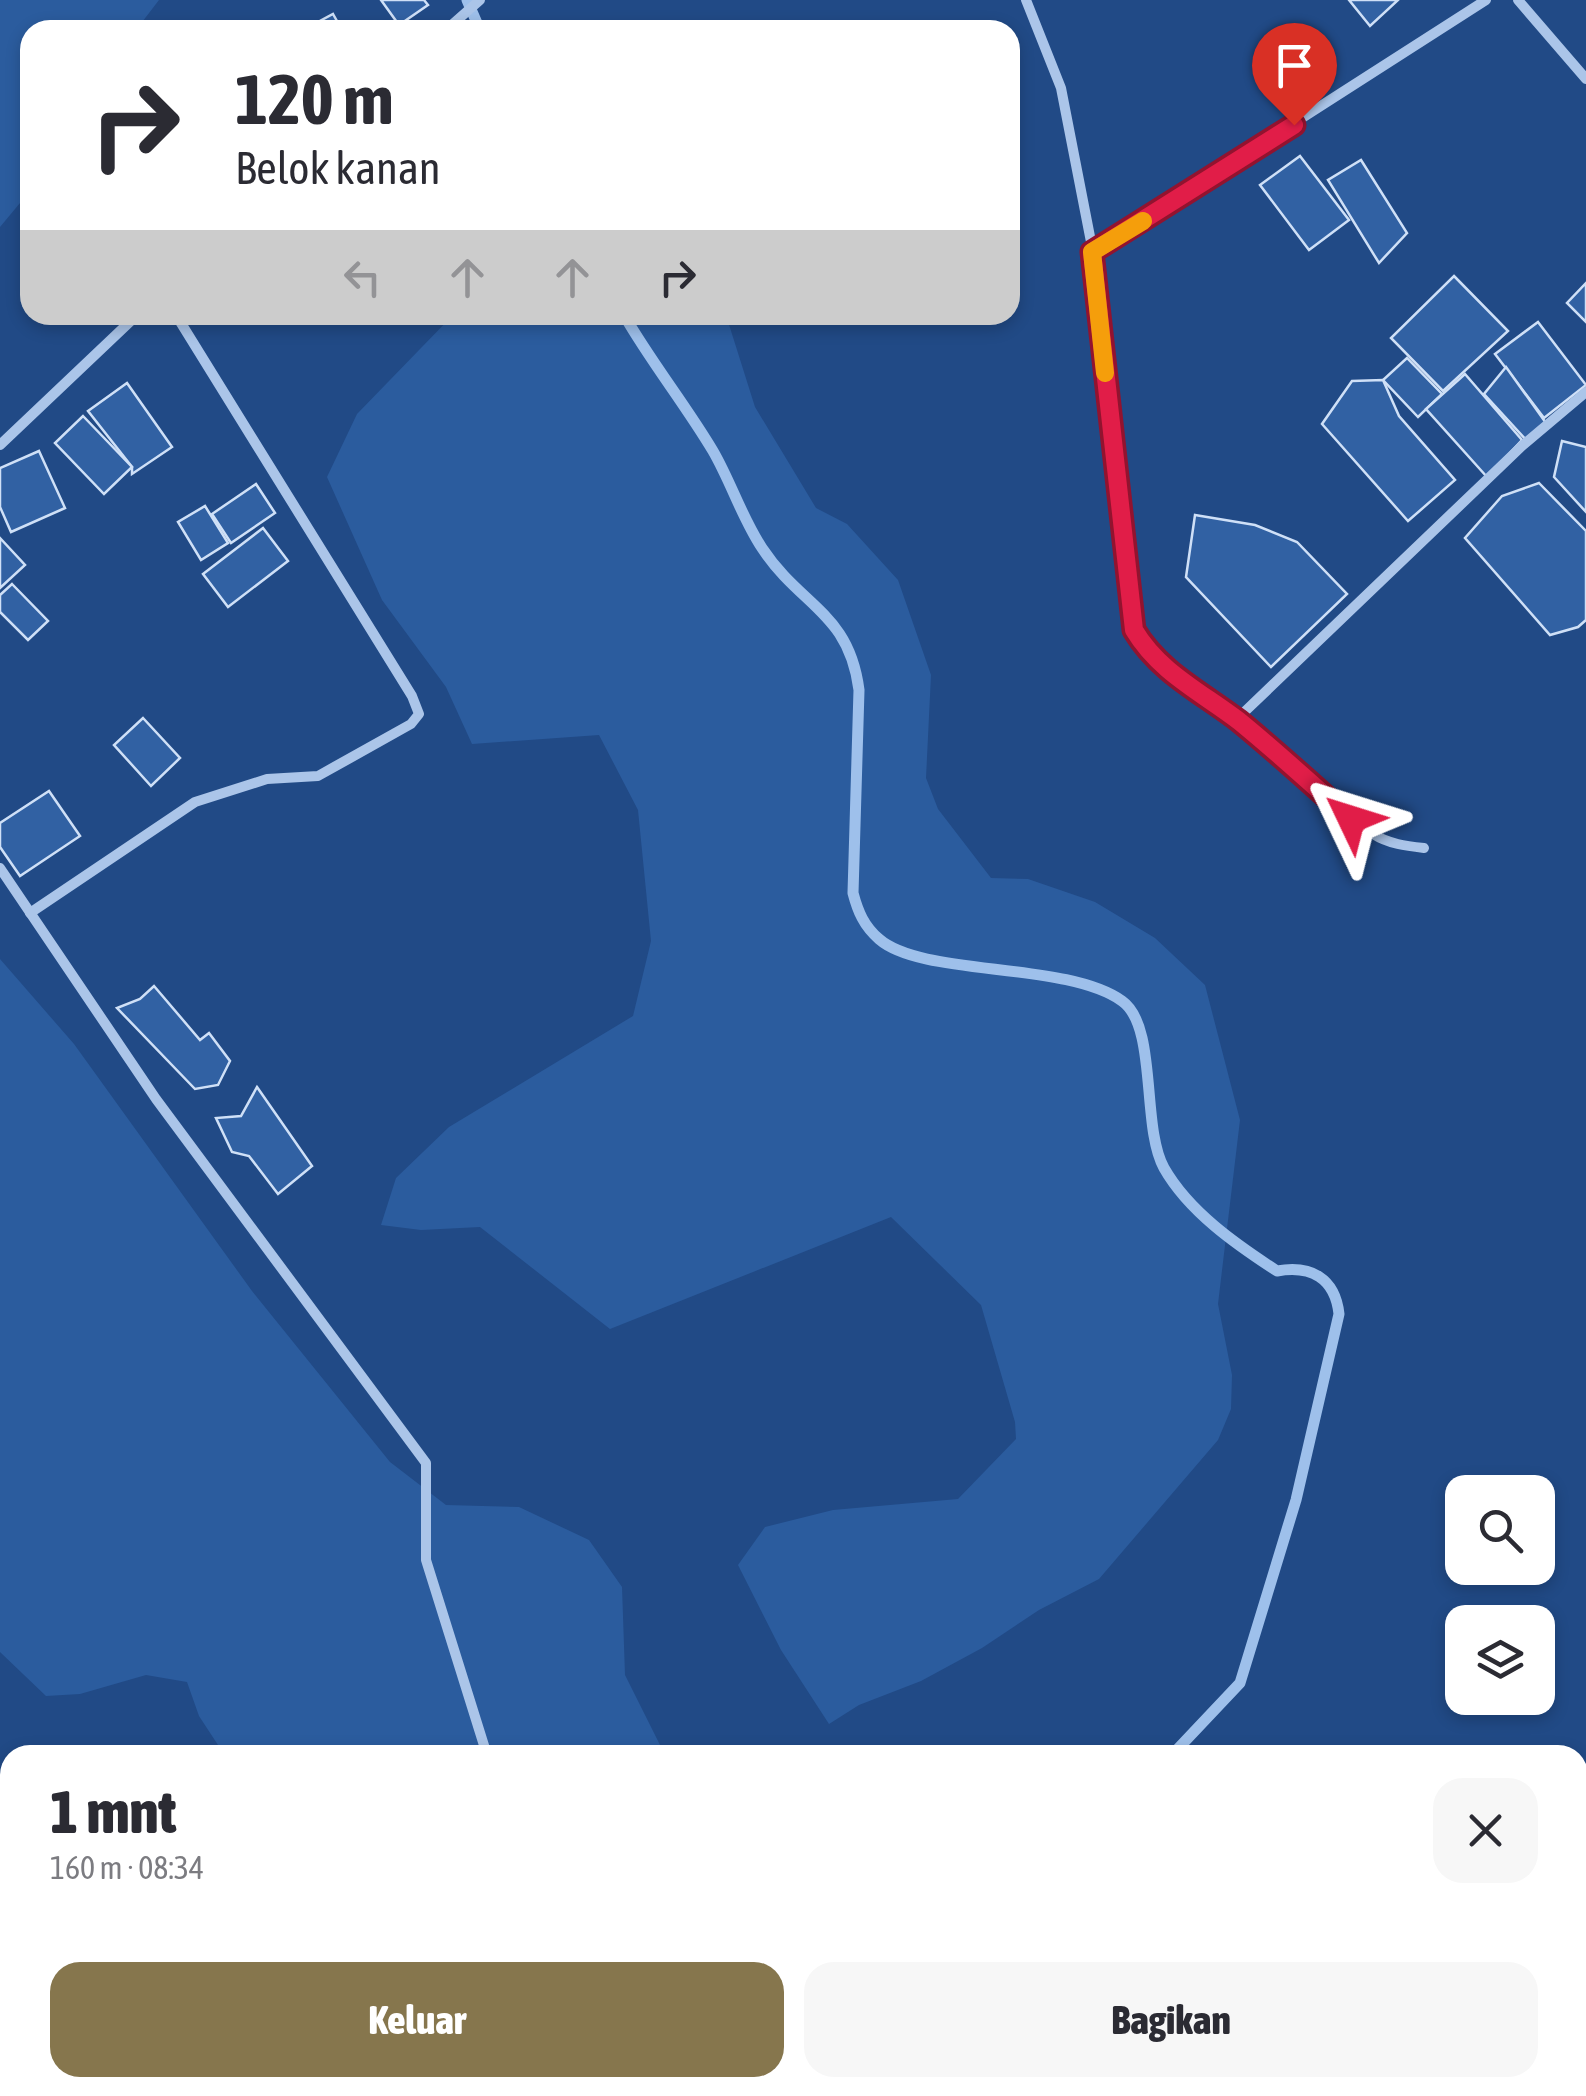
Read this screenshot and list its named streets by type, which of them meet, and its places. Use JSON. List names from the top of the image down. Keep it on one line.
{"page":{"turn":["120 m","Belok kanan"],"heading":["1 mnt","160 m · 08:34"],"buttons":["Keluar","Bagikan"]}}
